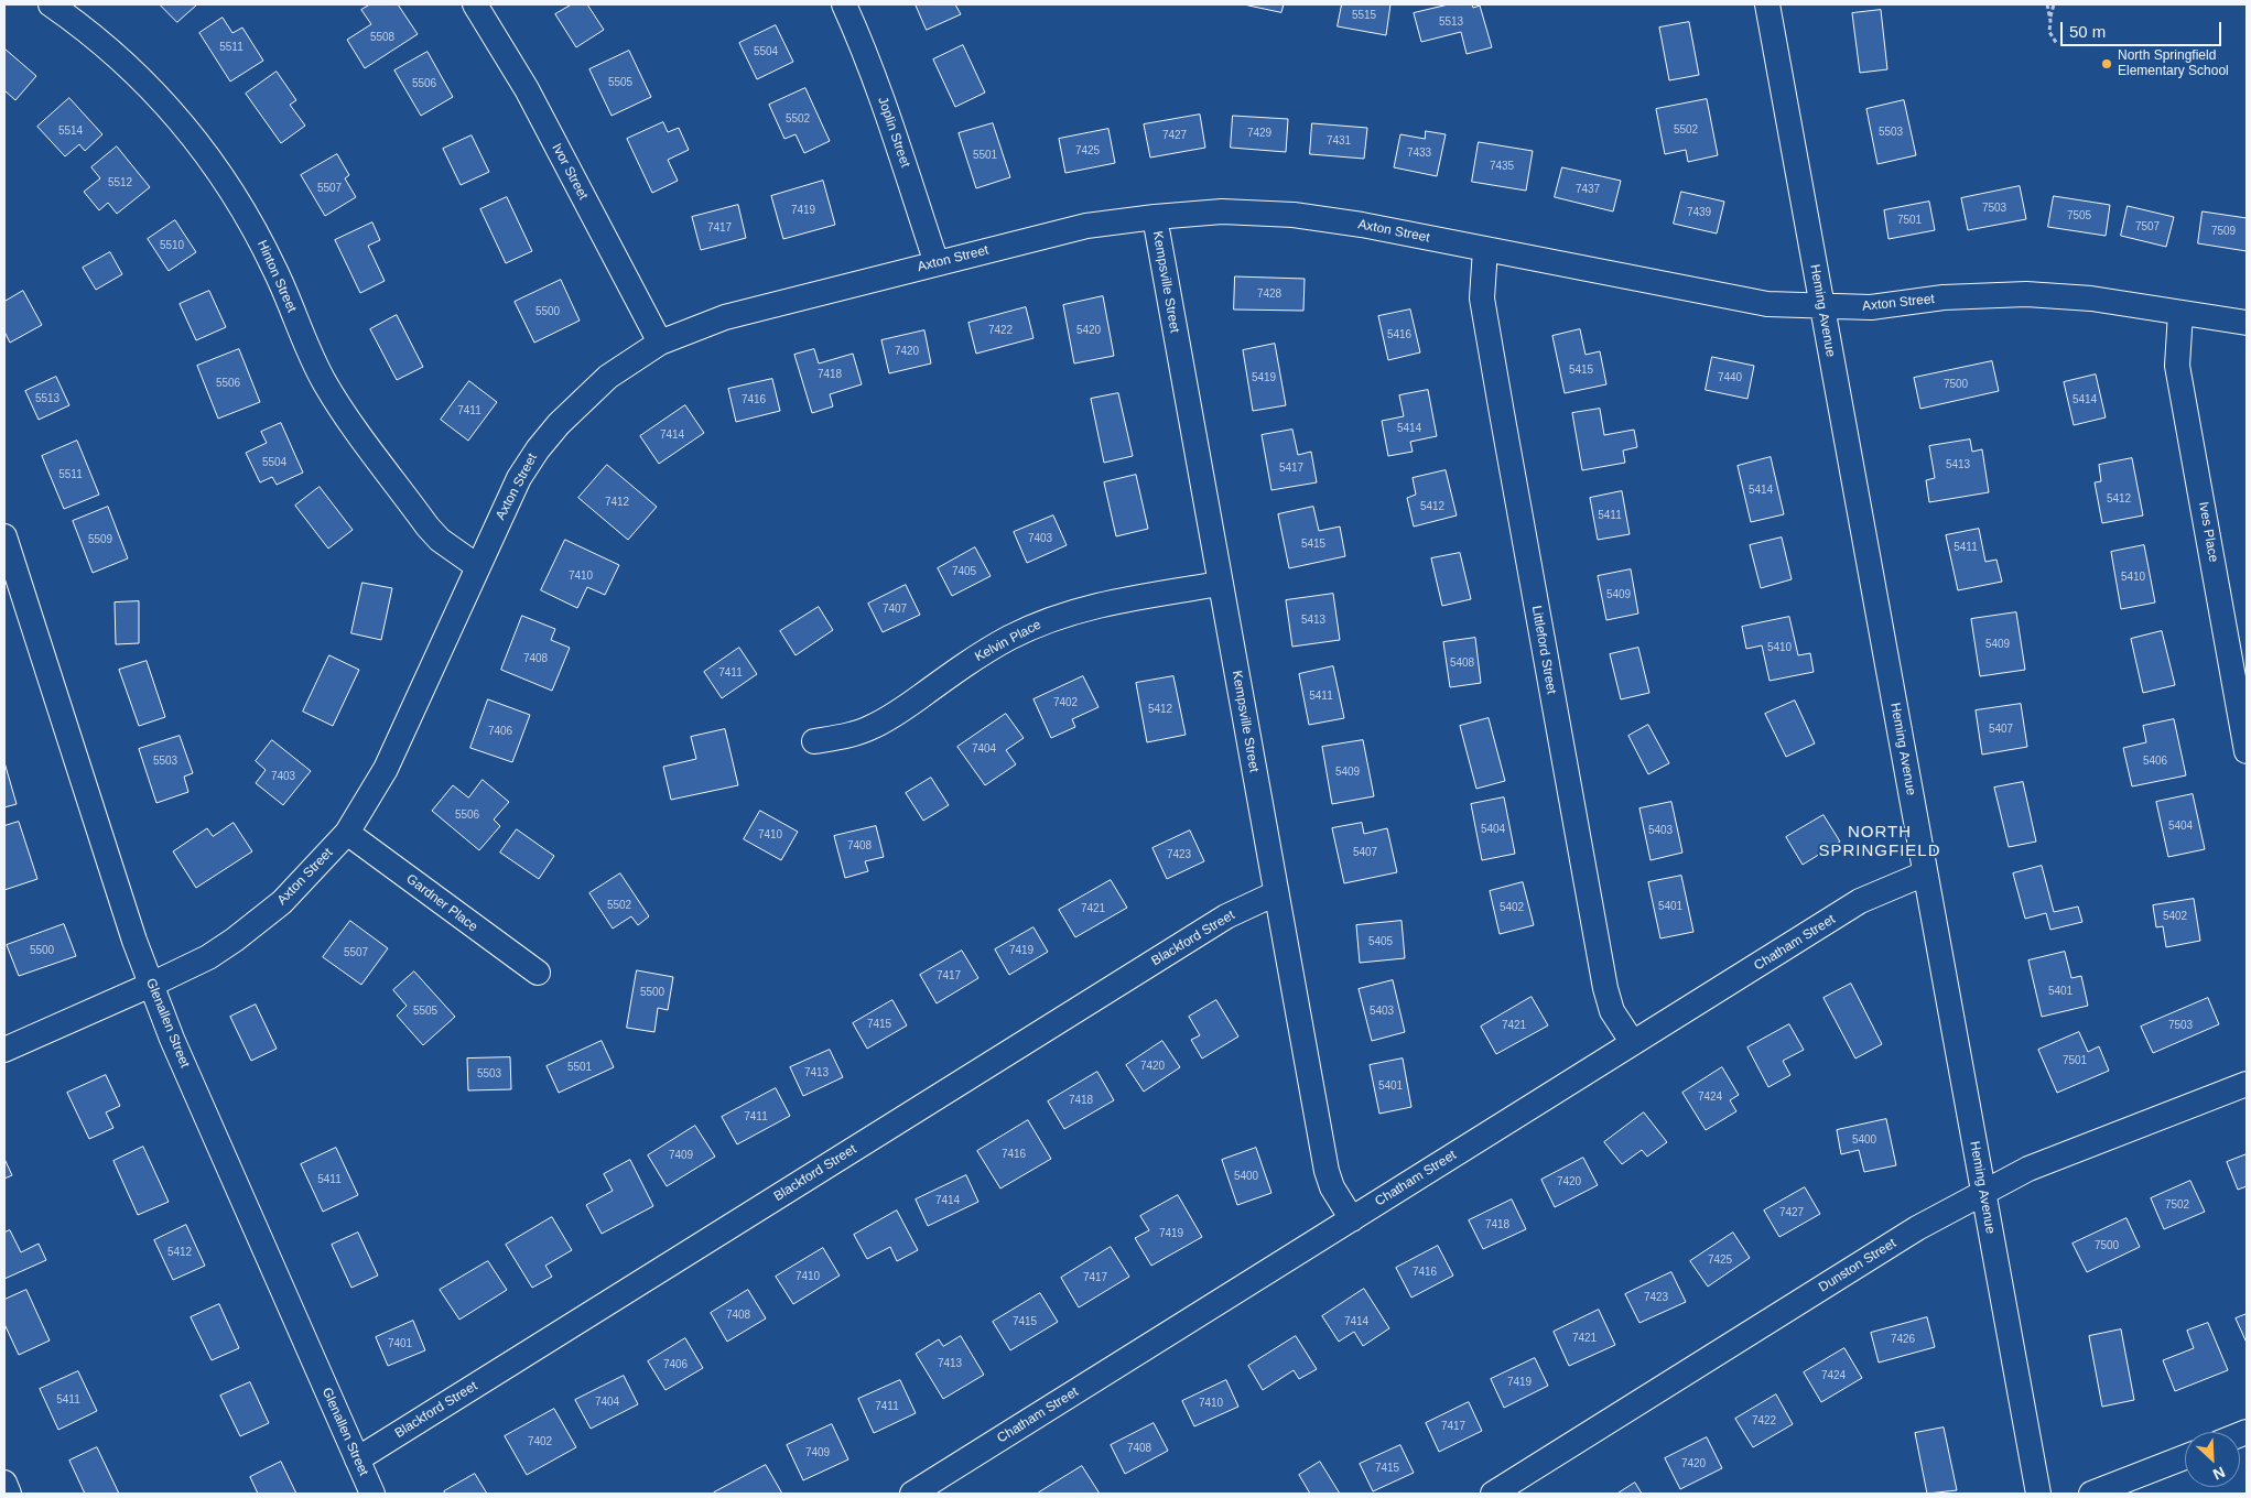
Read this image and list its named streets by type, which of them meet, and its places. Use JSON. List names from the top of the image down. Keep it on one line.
{"streets":{"street":["Joplin Street","Ivor Street","Axton Street","Hinton Street","Kempsville Street","Heming Avenue","Ives Place","Kelvin Place","Littleford Street","Gardner Place","Blackford Street","Chatham Street","Glenallen Street","Dunston Street"]},"crossings":[["Joplin Street","Axton Street"],["Ivor Street","Axton Street"],["Axton Street","Hinton Street"],["Axton Street","Kempsville Street"],["Axton Street","Heming Avenue"],["Axton Street","Ives Place"],["Axton Street","Littleford Street"],["Axton Street","Gardner Place"],["Axton Street","Glenallen Street"],["Kempsville Street","Kelvin Place"],["Kempsville Street","Blackford Street"],["Kempsville Street","Chatham Street"],["Heming Avenue","Chatham Street"],["Heming Avenue","Dunston Street"],["Littleford Street","Chatham Street"],["Blackford Street","Glenallen Street"]],"districts":["NORTH SPRINGFIELD"],"places":["North Springfield Elementary School"],"house_numbers":["5515","5513","5508","5511","5504","5505","5506","5502","5502","5514","5503","7429","7427","7431","7425","7433","5501","7435","5512","5507","7437","7503","7419","7439","7505","7501","7507","7417","7509","5510","7428","5500","7422","5420","5416","7420","5415","7418","5419","7440","5506","7500","5513","7416","5414","7411","5414","7414","5504","5413","5417","5511","5414","5412","7412","5412","5411","7403","5509","5415","5411","7405","7410","5410","5409","7407","5413","5409","5410","7408","5408","7411","5411","7402","5412","5407","7406","7404","5503","5406","5409","7403","5506","5404","5404","5403","7410","7408","5407","7423","5502","5401","5402","7421","5402","5405","5500","7419","5507","7417","5401","5500","5505","5403","7415","7421","7503","7501","7420","5501","7413","5503","5401","7424","7418","7411","5400","7416","7409","5400","5411","7420","7414","7502","7427","7418","7419","7500","5412","7425","7416","7410","7417","7423","7408","7415","7414","7421","7426","7401","7413","7406","7424","7419","5411","7404","7410","7411","7422","7417","7402","7408","7409","7420","7415"],"scale_bar":"50 m","north":"bottom right"}
